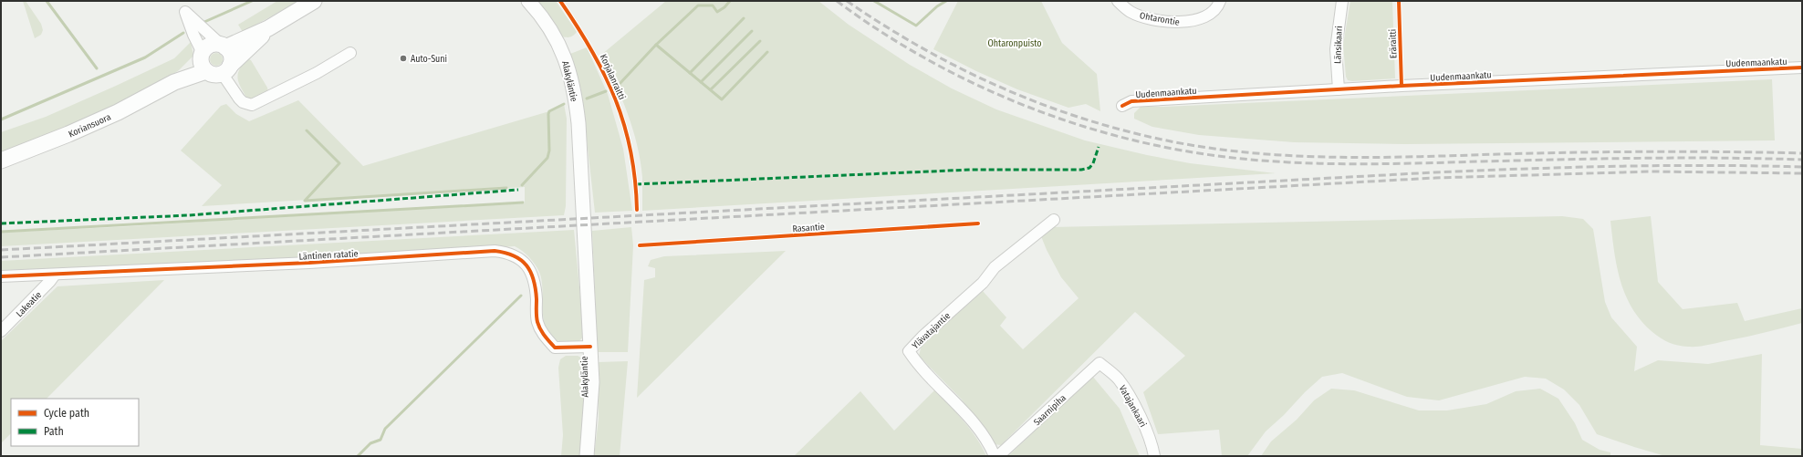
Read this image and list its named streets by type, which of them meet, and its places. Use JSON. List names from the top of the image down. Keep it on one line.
{"streets":{"main road":["Koriansuora"],"street":["Ohtarontie","Länsikaari","Uudenmaankatu","Alakyläntie","Läntinen ratatie","Lakeatie","Ylävatajantie","Vatajankaari","Saarnipiha"],"cycle path":["Eräraitti","Korjalanraitti","Rasantie"]},"crossings":[["Länsikaari","Uudenmaankatu"],["Alakyläntie","Läntinen ratatie"],["Läntinen ratatie","Lakeatie"],["Vatajankaari","Saarnipiha"]],"parks":["Ohtaronpuisto"],"places":["Auto-Suni"],"legend":["Cycle path","Path"]}
